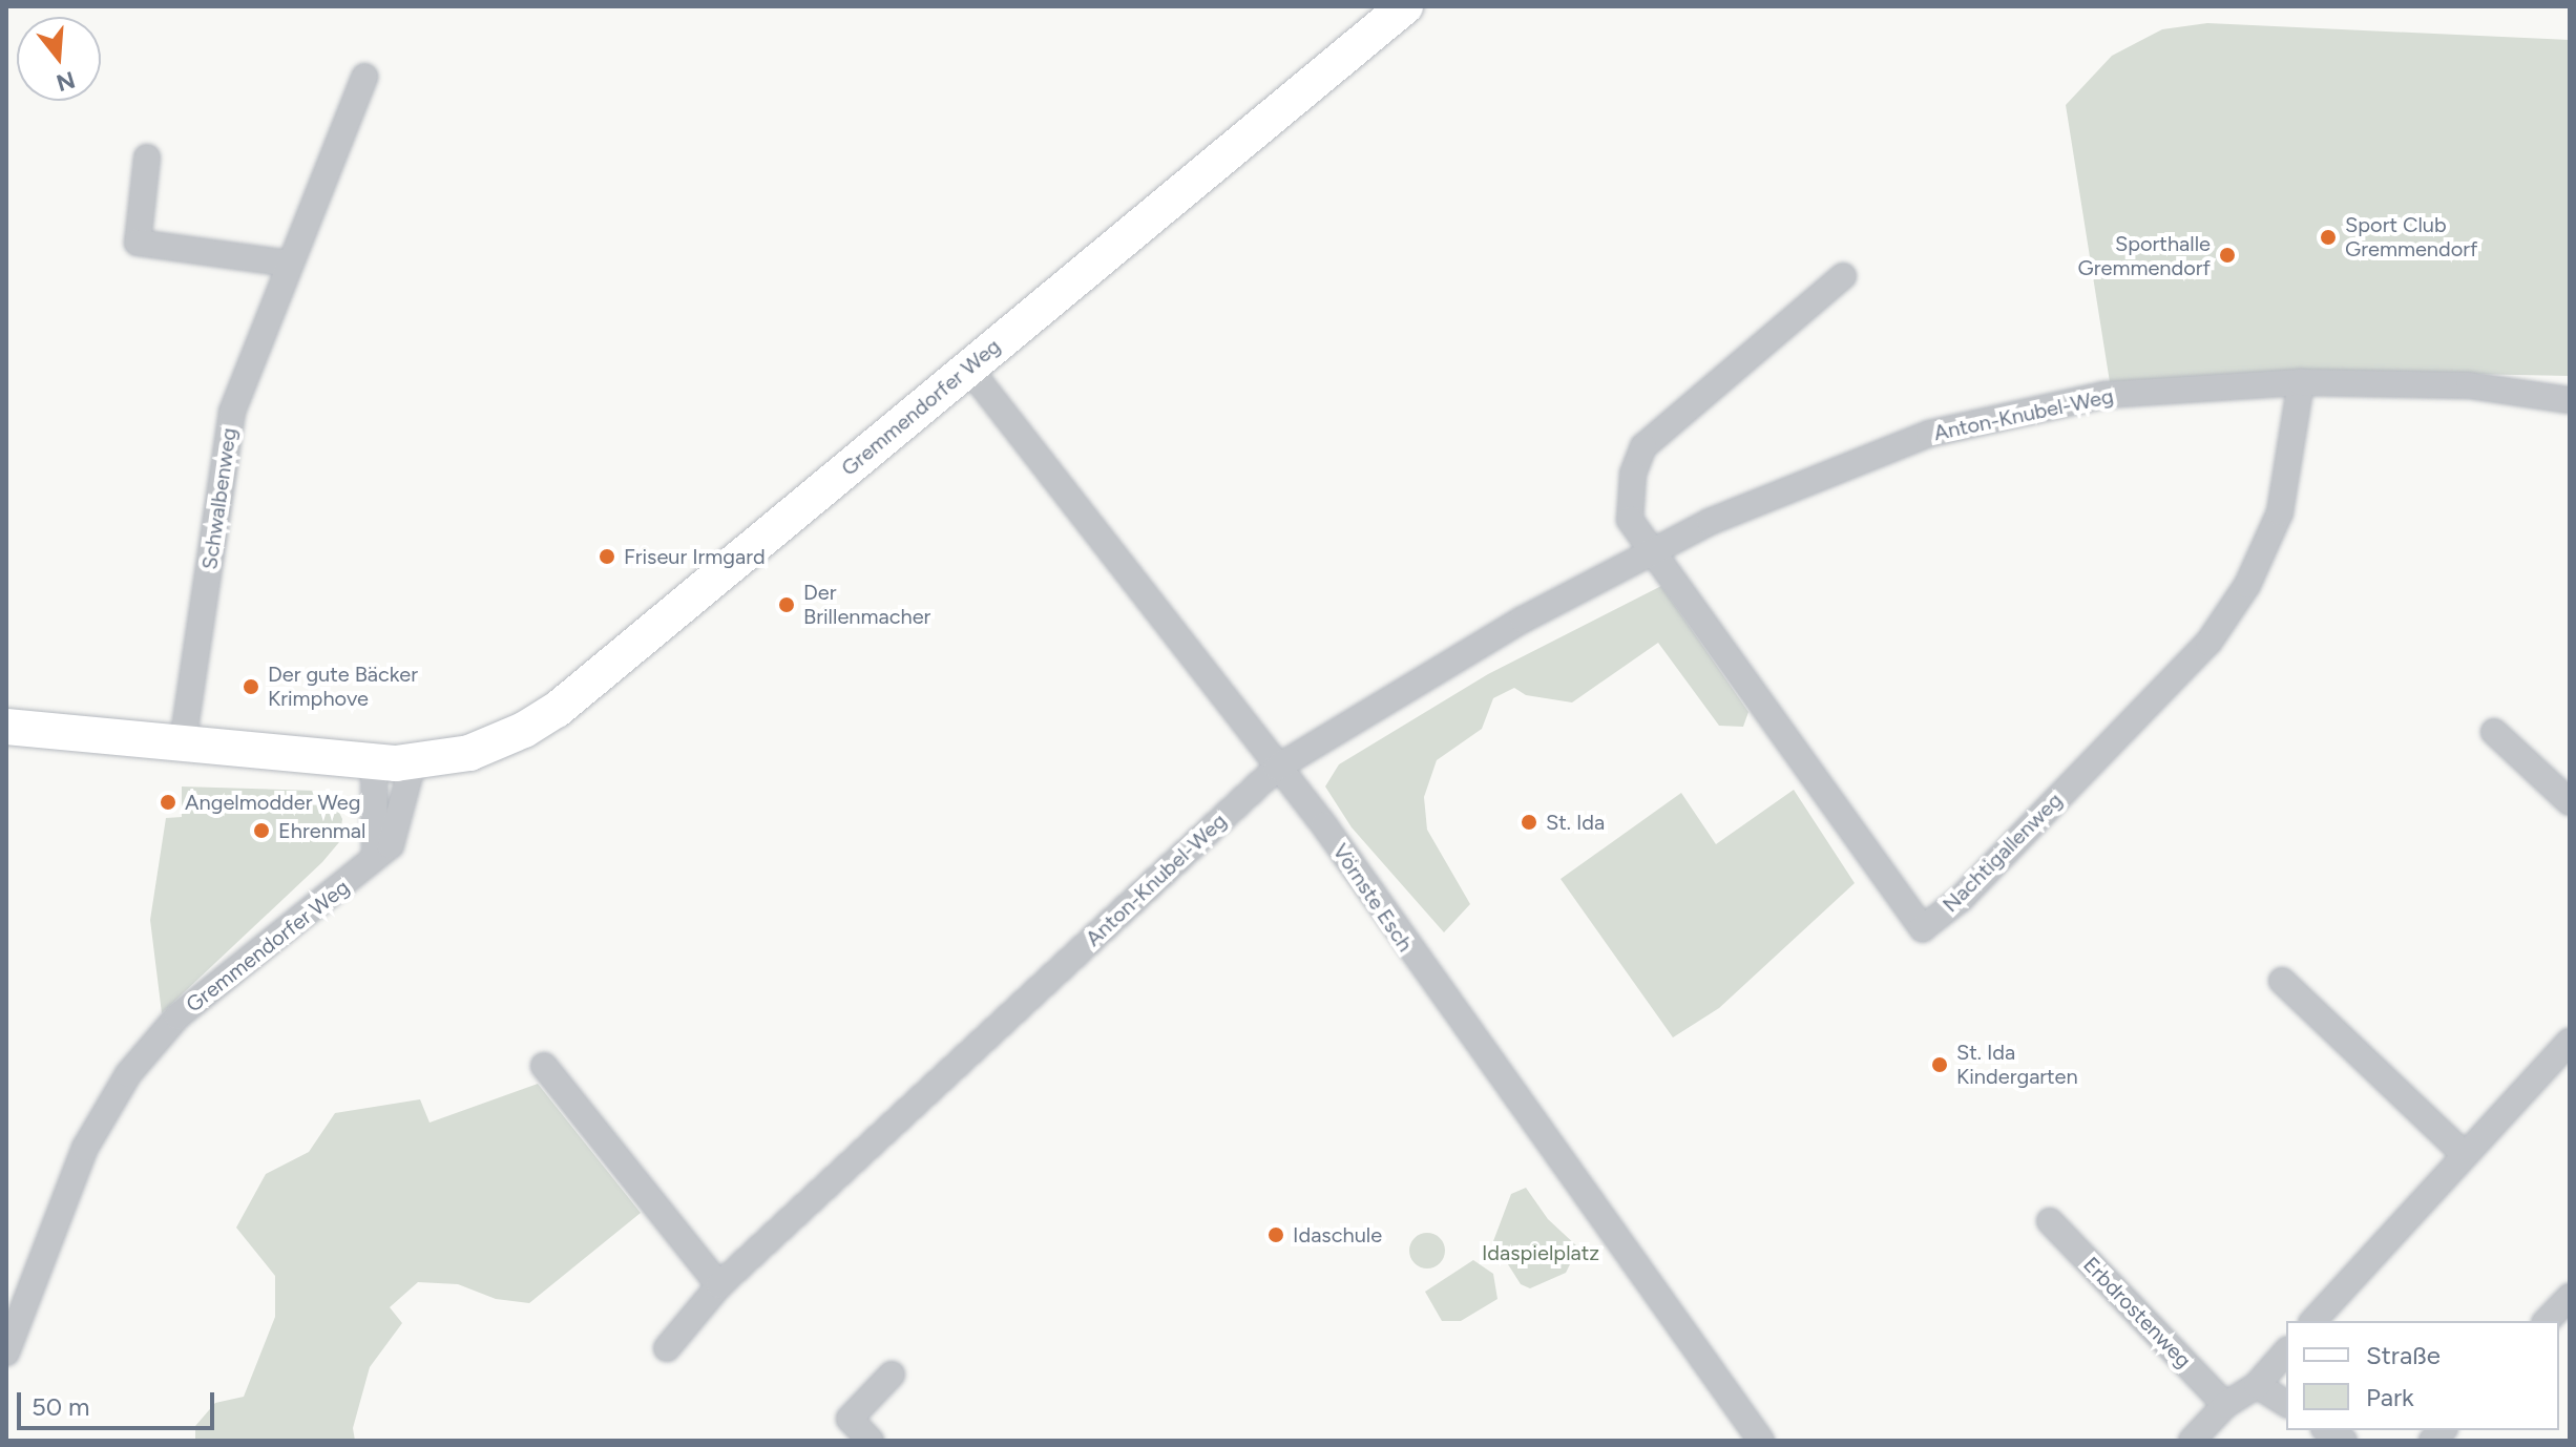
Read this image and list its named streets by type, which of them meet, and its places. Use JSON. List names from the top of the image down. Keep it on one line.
{"streets":{"street":["Gremmendorfer Weg","Anton-Knubel-Weg","Schwalbenweg","Nachtigallenweg","Vörnste Esch","Erbdrostenweg"]},"crossings":[["Gremmendorfer Weg","Vörnste Esch"],["Anton-Knubel-Weg","Nachtigallenweg"],["Anton-Knubel-Weg","Vörnste Esch"]],"parks":["Idaspielplatz"],"places":["Sport Club Gremmendorf","Sporthalle Gremmendorf","Friseur Irmgard","Der Brillenmacher","Der gute Bäcker Krimphove","Angelmodder Weg","St. Ida","Ehrenmal","St. Ida Kindergarten","Idaschule"],"legend":["Straße","Park"],"scale_bar":"50 m","north":"bottom"}
